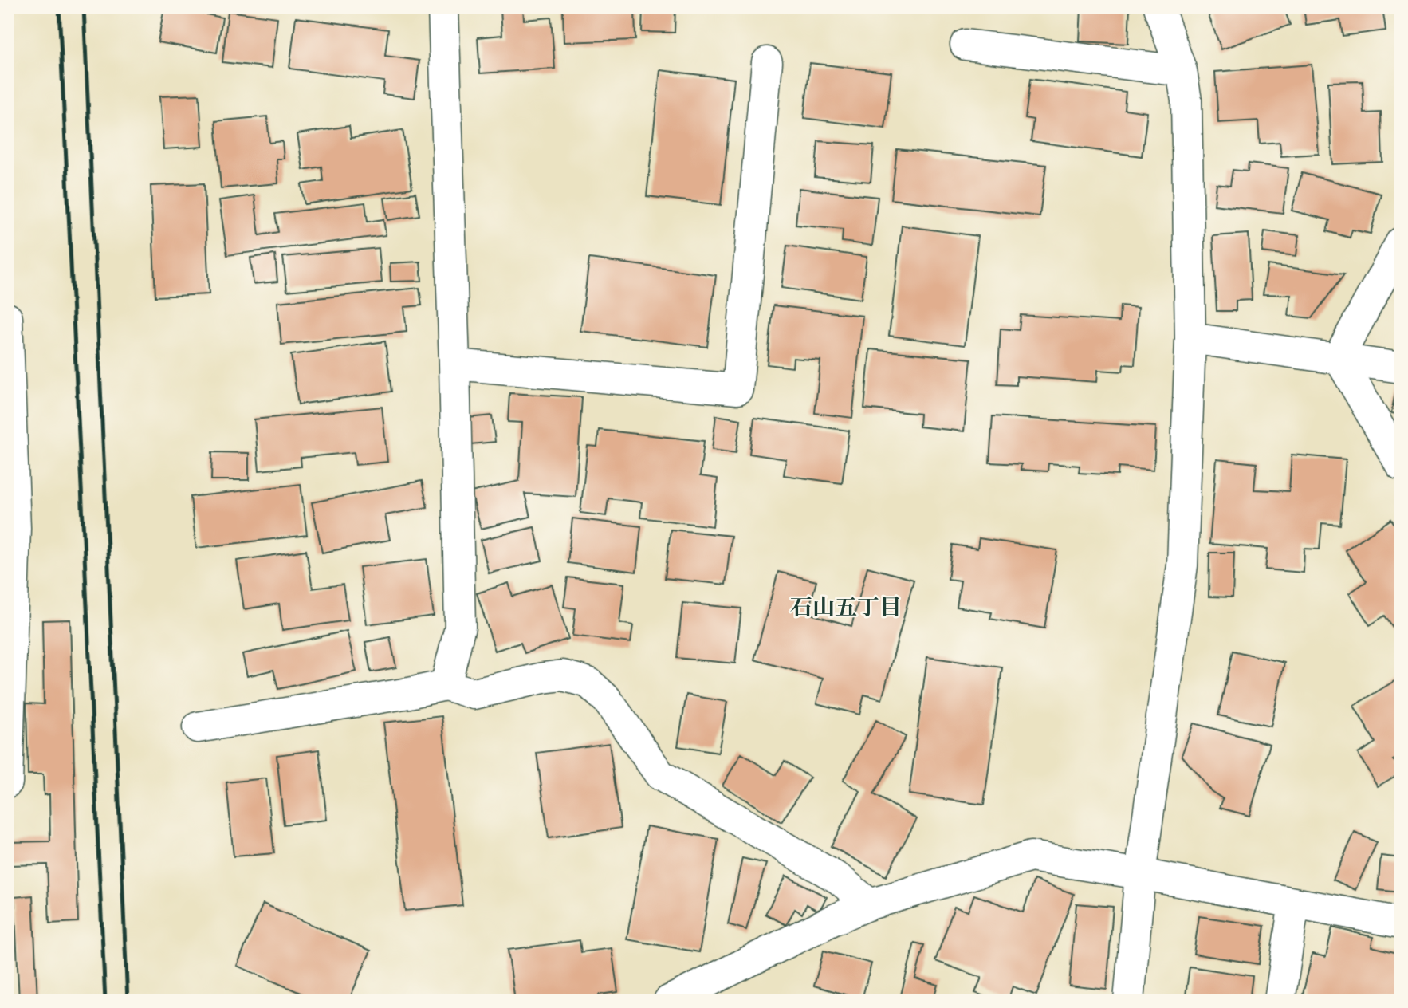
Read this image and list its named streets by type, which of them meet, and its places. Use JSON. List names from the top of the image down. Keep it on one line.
{"districts":["石山五丁目"]}
